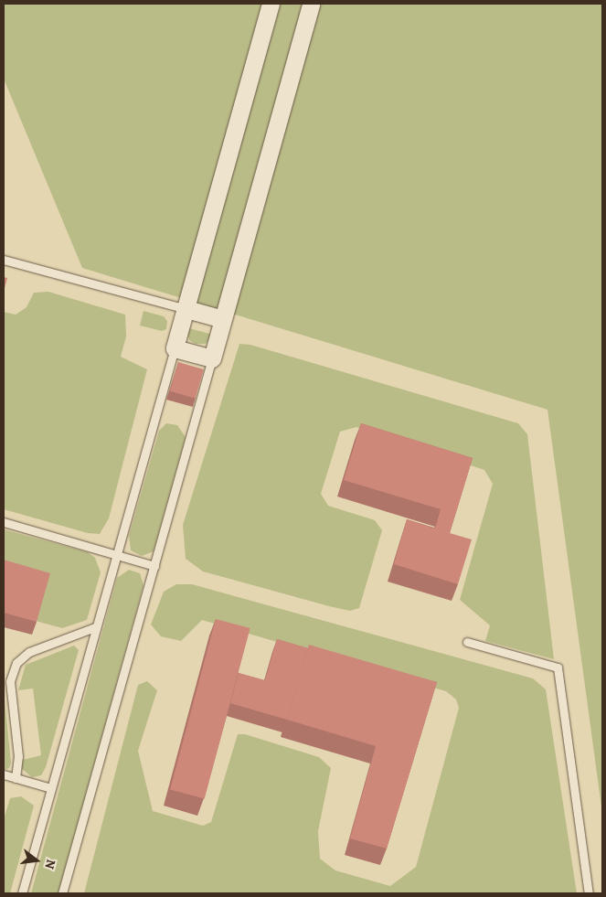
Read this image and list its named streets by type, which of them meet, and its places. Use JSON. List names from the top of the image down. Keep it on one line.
{"north":"right"}
